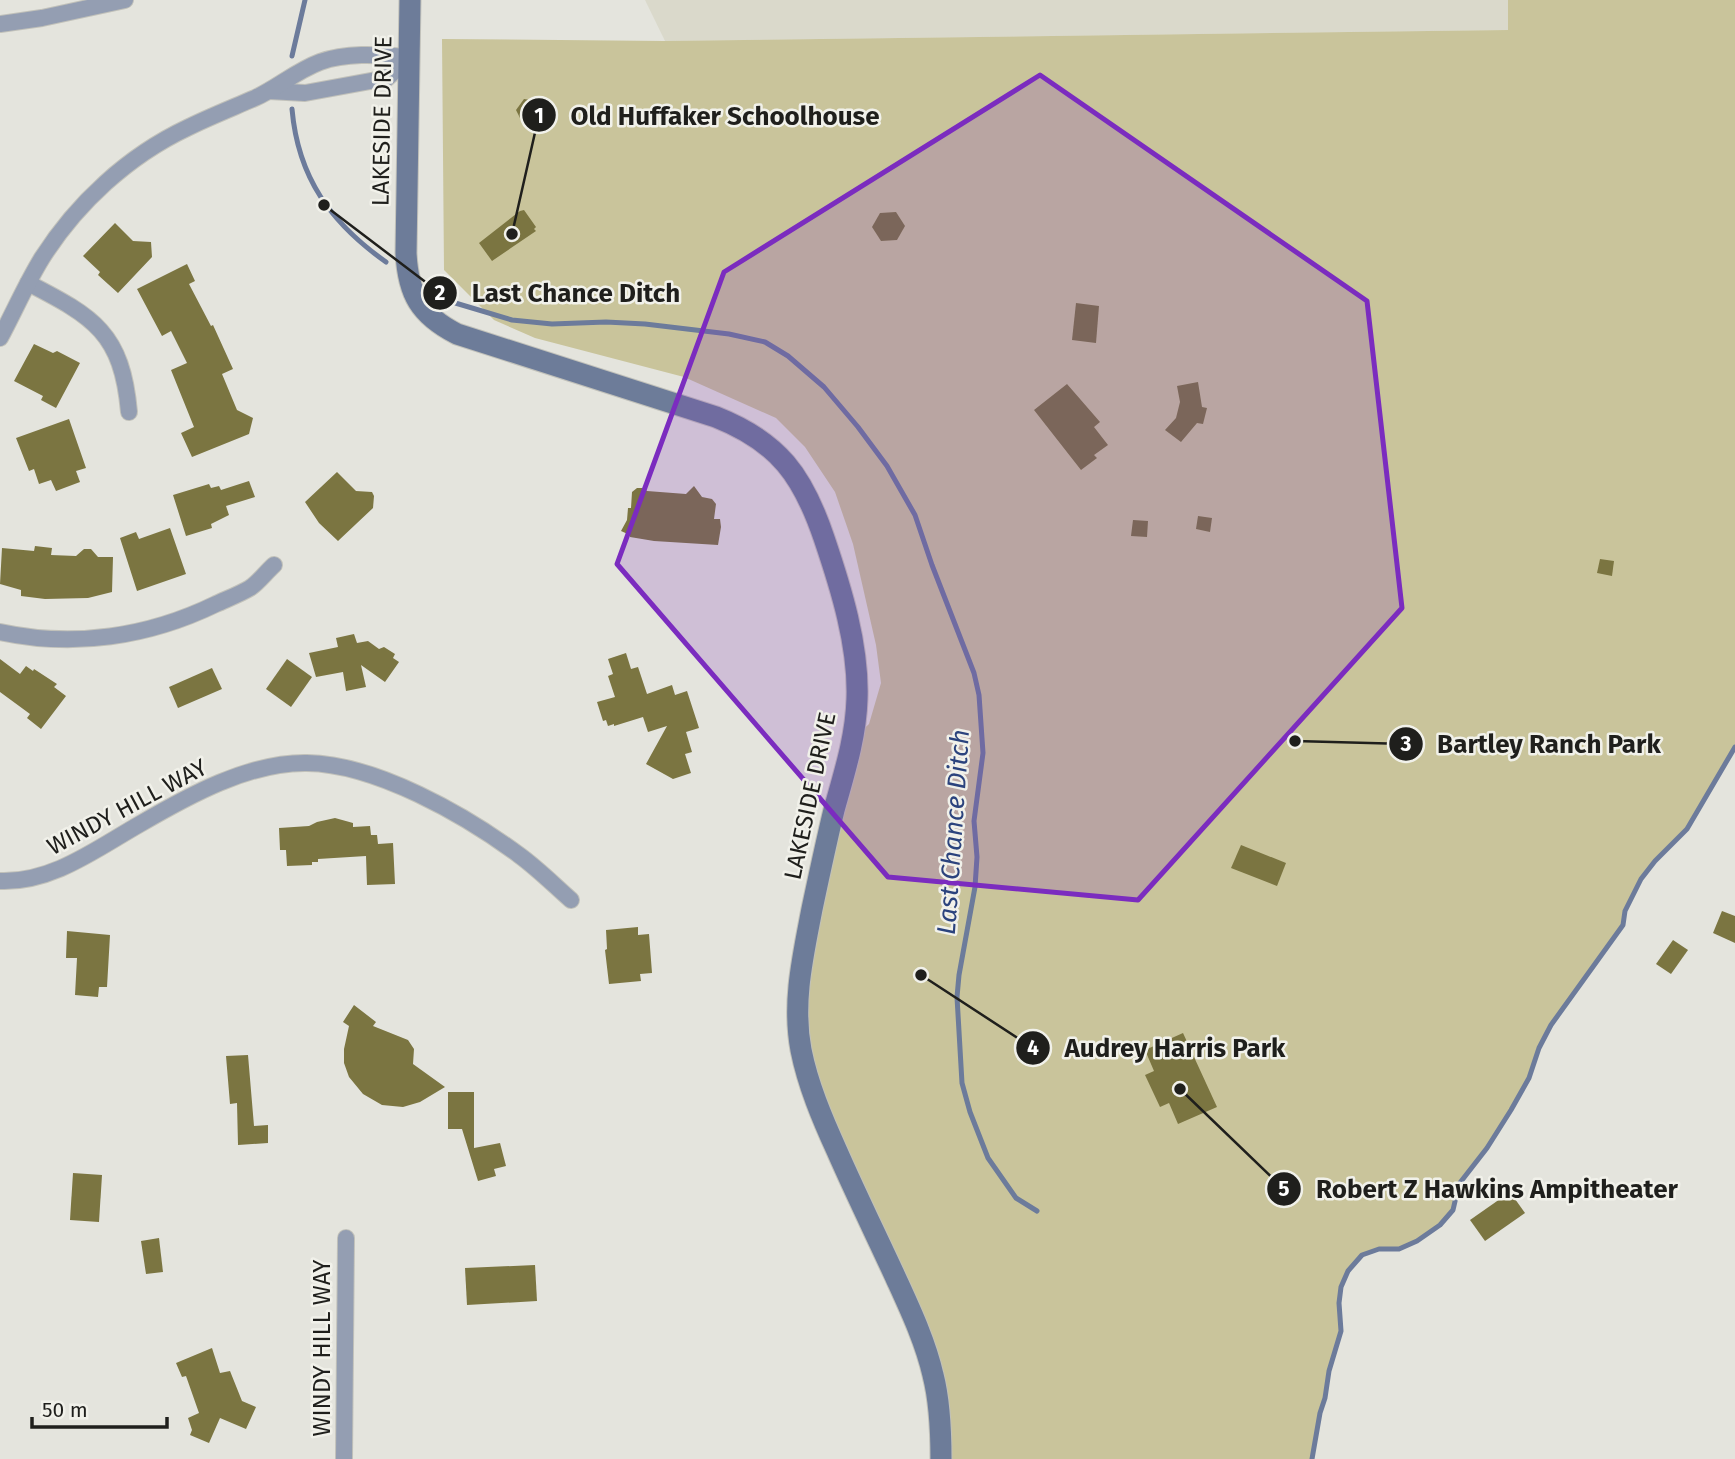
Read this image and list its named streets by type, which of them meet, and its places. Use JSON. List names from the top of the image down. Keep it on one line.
{"streets":{"street":["LAKESIDE DRIVE","WINDY HILL WAY"]},"water":["Last Chance Ditch"],"places":["Last Chance Ditch","Old Huffaker Schoolhouse","Bartley Ranch Park","Audrey Harris Park","Robert Z Hawkins Ampitheater"],"scale_bar":"50 m"}
